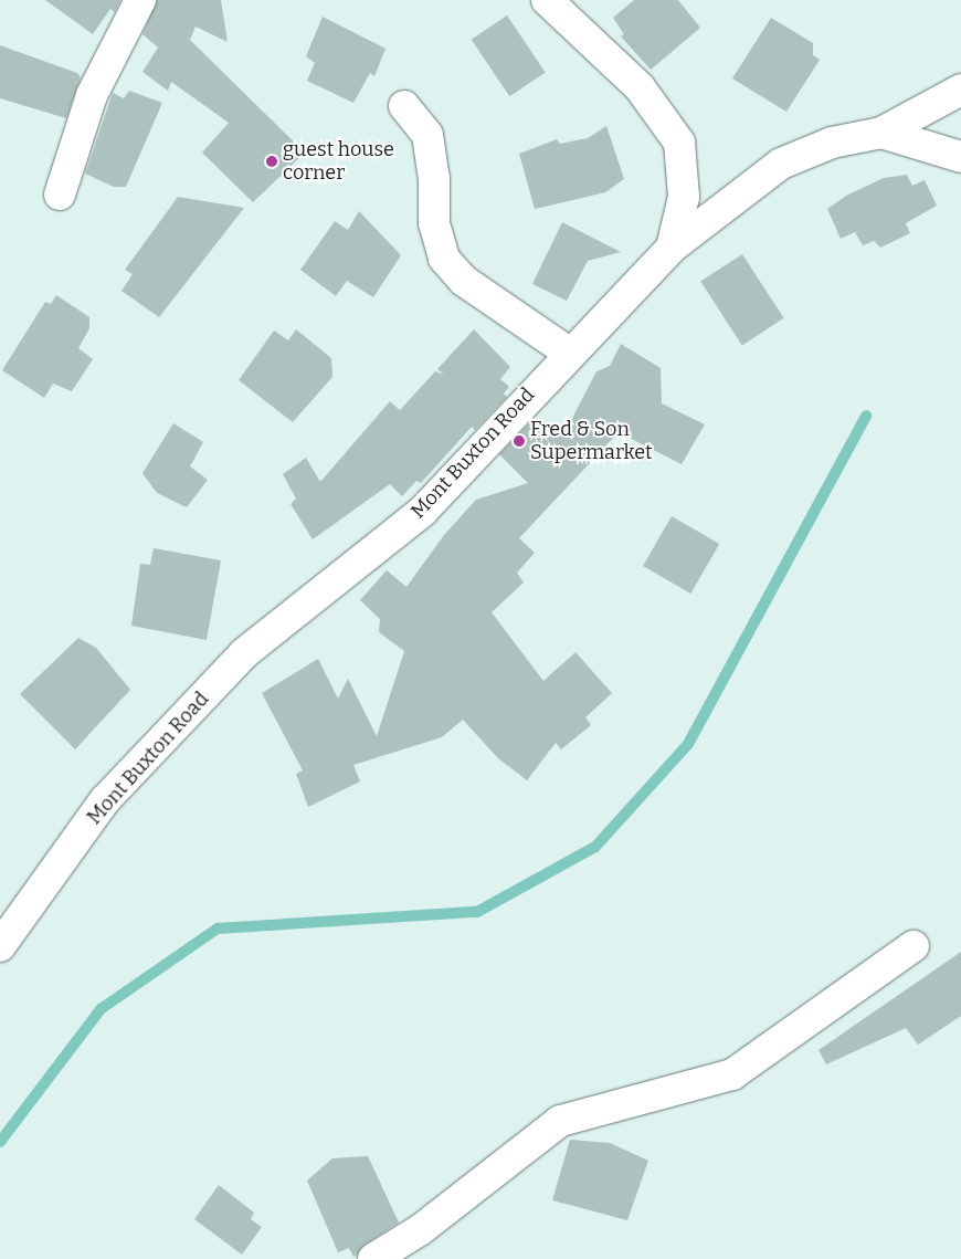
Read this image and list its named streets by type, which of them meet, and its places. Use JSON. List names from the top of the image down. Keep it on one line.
{"streets":{"street":["Mont Buxton Road"]},"places":["guest house corner","Fred & Son Supermarket"]}
